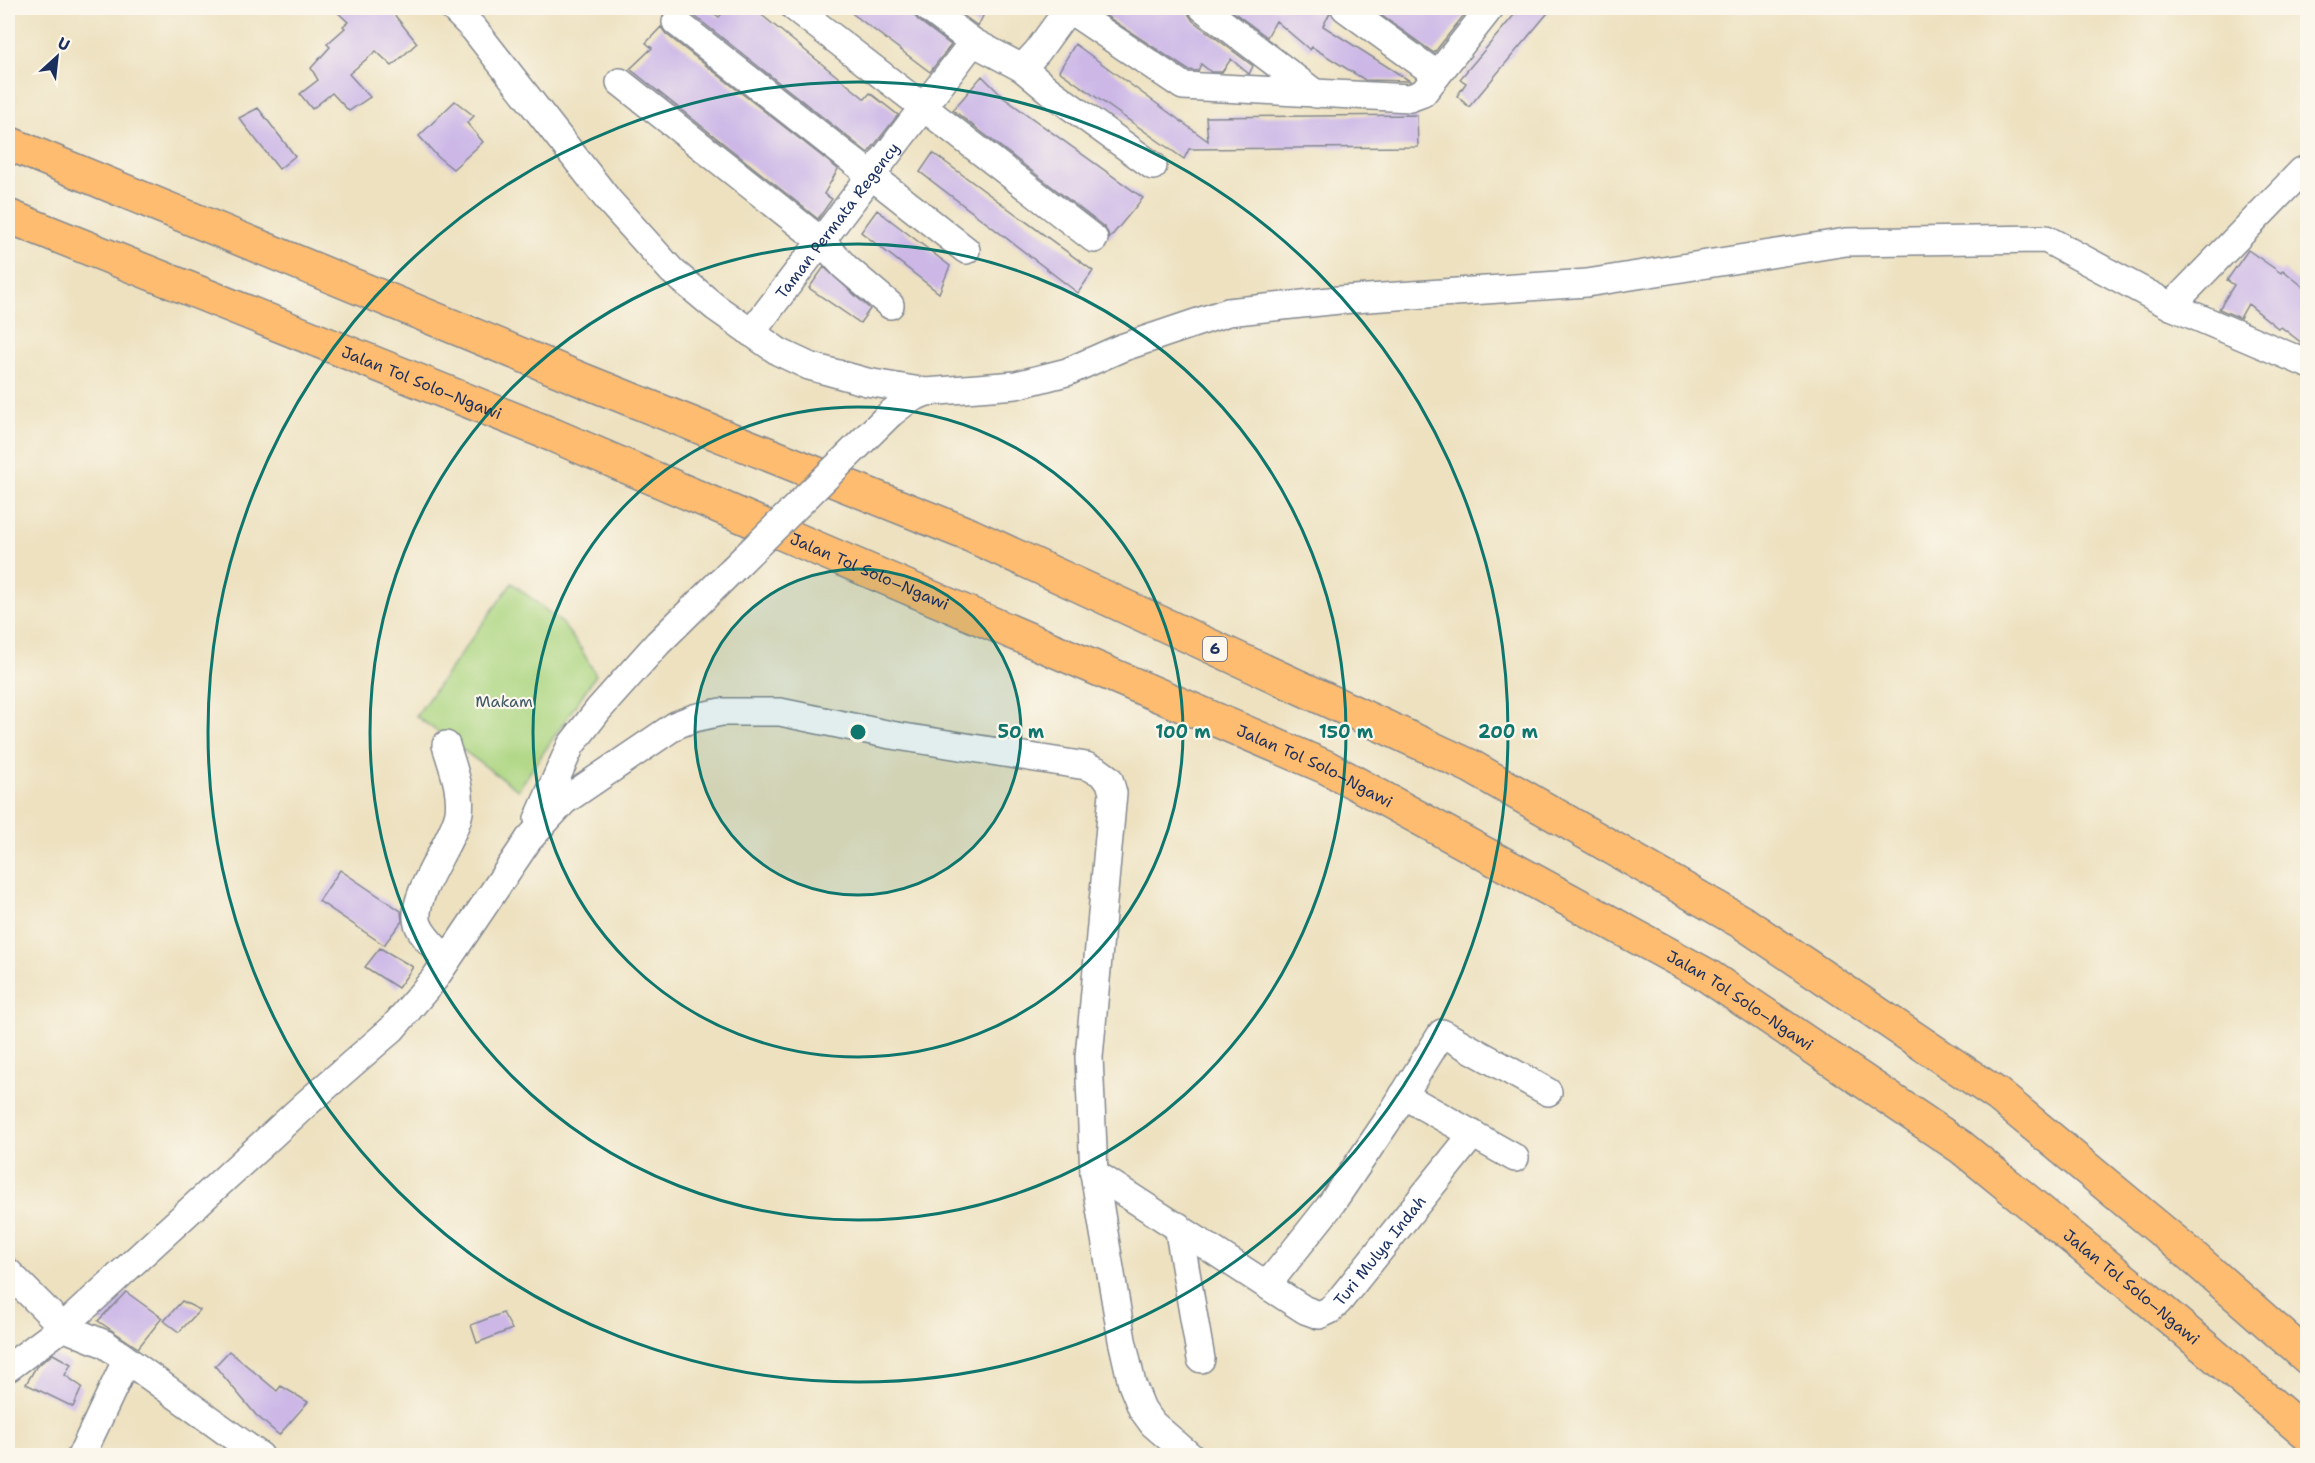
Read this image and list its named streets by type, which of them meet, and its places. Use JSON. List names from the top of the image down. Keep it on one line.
{"streets":{"highway":["Jalan Tol Solo–Ngawi","6"],"street":["Taman Permata Regency","Turi Mulya Indah"]},"parks":["Makam"],"north":"top right","rings":["50 m","100 m","150 m","200 m"]}
